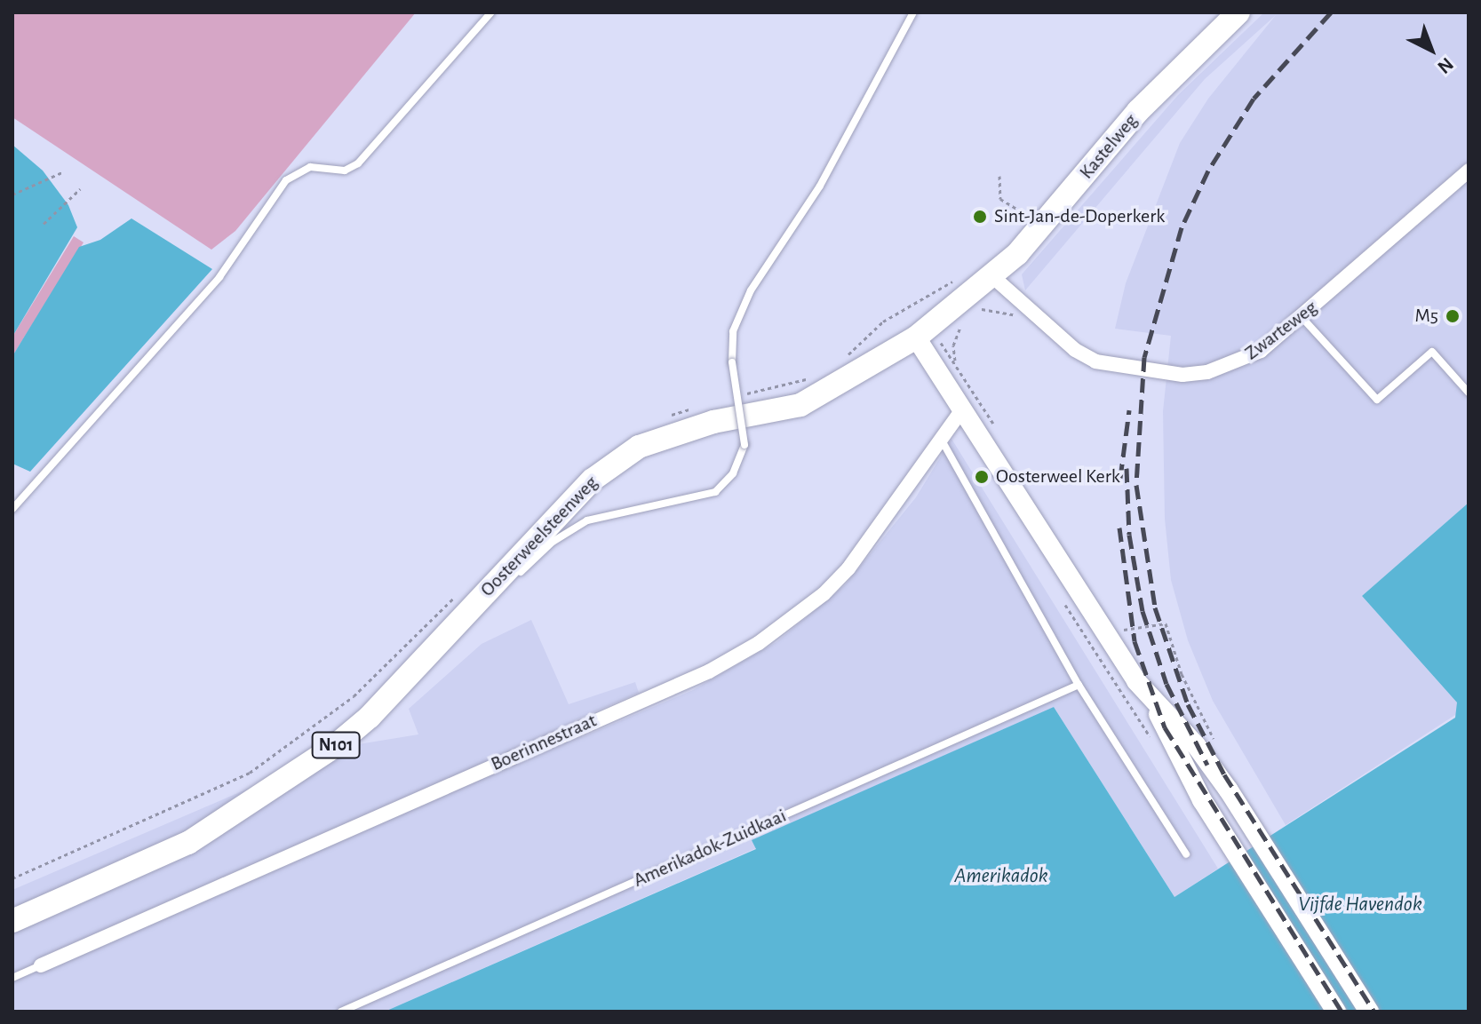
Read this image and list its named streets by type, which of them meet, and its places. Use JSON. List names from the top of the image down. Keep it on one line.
{"streets":{"main road":["Kastelweg","Oosterweelsteenweg","N101"],"street":["Zwarteweg","Boerinnestraat"],"lane":["Amerikadok-Zuidkaai"]},"crossings":[["Kastelweg","Zwarteweg"],["Kastelweg","Oosterweelsteenweg"]],"water":["Amerikadok","Vijfde Havendok"],"places":["Sint-Jan-de-Doperkerk","M5","Oosterweel Kerk"],"north":"bottom right"}
